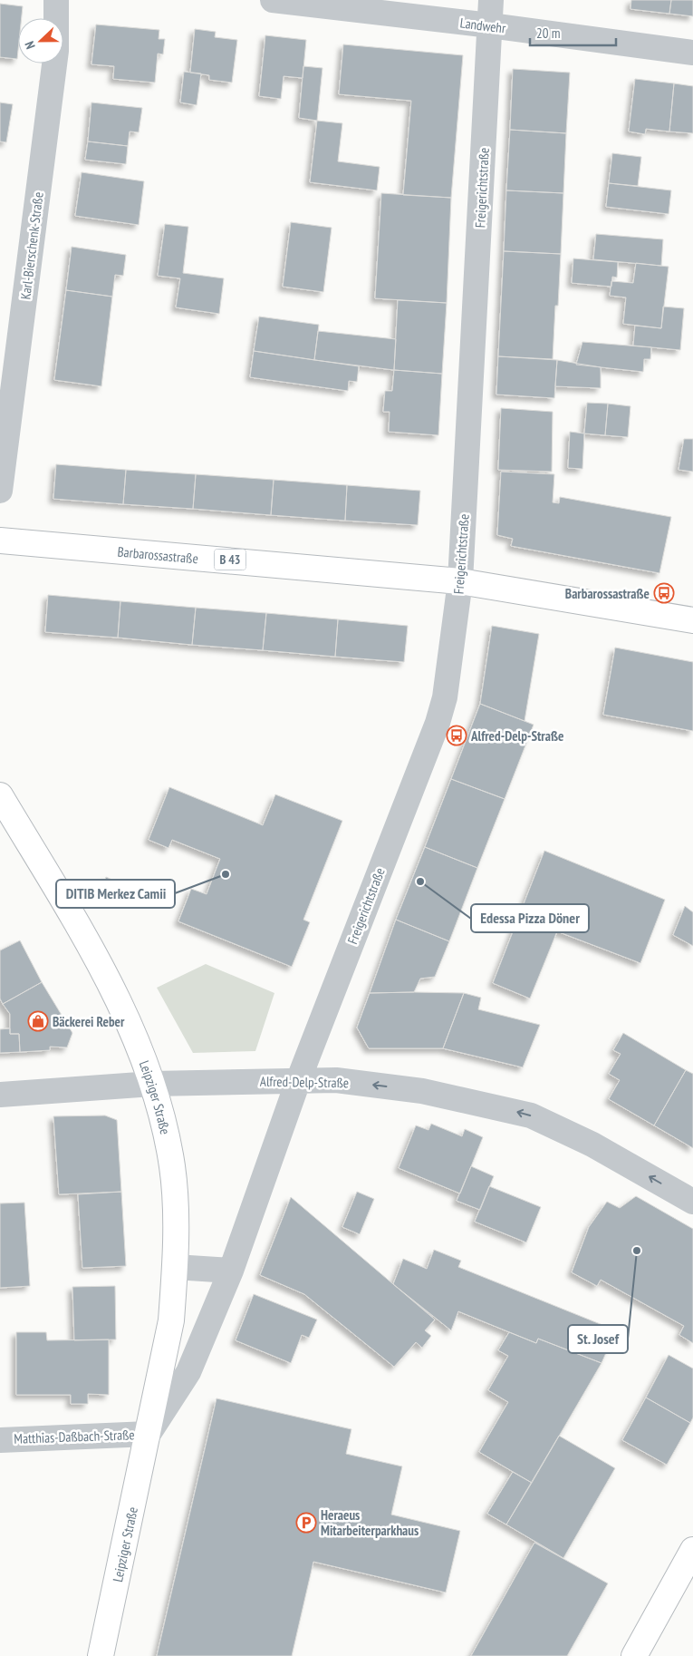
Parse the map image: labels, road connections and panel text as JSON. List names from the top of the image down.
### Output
{
  "streets": {
    "main road": ["Barbarossastraße", "B 43", "Leipziger Straße"],
    "street": [
      "Landwehr",
      "Freigerichtstraße",
      "Karl-Bierschenk-Straße",
      "Alfred-Delp-Straße",
      "Matthias-Daßbach-Straße"
    ]
  },
  "crossings": [
    ["Landwehr", "Freigerichtstraße"],
    ["Freigerichtstraße", "Barbarossastraße"],
    ["Freigerichtstraße", "Alfred-Delp-Straße"],
    ["Freigerichtstraße", "Leipziger Straße"],
    ["Alfred-Delp-Straße", "Leipziger Straße"],
    ["Leipziger Straße", "Matthias-Daßbach-Straße"]
  ],
  "one_way": ["Alfred-Delp-Straße"],
  "places": {
    "bus stop": ["Barbarossastraße", "Alfred-Delp-Straße"],
    "other": ["DITIB Merkez Camii", "Edessa Pizza Döner", "St. Josef"],
    "shop": ["Bäckerei Reber"],
    "parking": ["Heraeus Mitarbeiterparkhaus"]
  },
  "scale_bar": "20 m",
  "north": "left"
}
